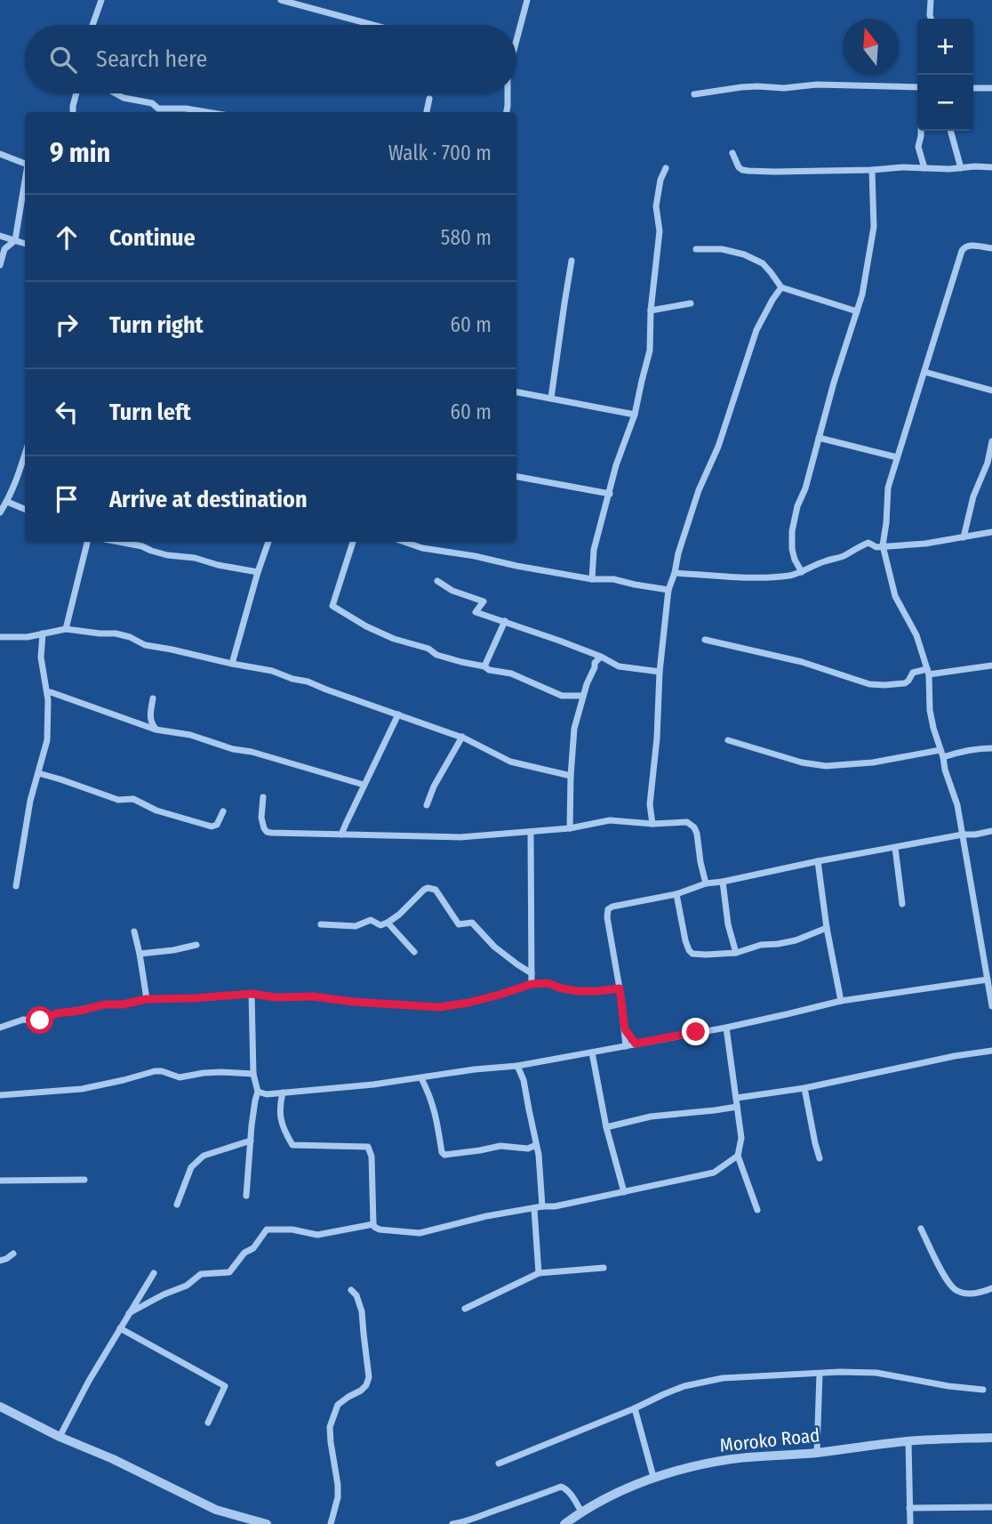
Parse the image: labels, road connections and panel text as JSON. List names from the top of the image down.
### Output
{
  "streets": {
    "street": ["Moroko Road"]
  },
  "north": "top",
  "page": {
    "map_buttons": ["+", "−"],
    "search": "Search here",
    "heading": ["9 min", "Walk · 700 m"],
    "list": [
      ["Continue", "580 m"],
      ["Turn right", "60 m"],
      ["Turn left", "60 m"],
      "Arrive at destination"
    ]
  }
}
